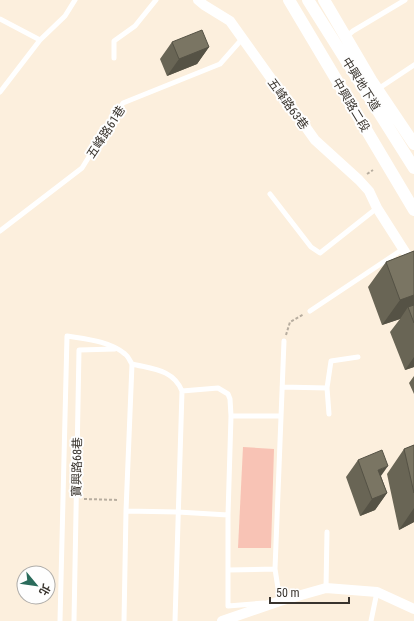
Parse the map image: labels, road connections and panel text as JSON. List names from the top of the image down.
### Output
{
  "streets": {
    "street": ["中興地下道", "五峰路63巷", "中興路二段"],
    "lane": ["五峰路61巷", "寶興路68巷"]
  },
  "crossings": [
    ["五峰路63巷", "五峰路61巷"]
  ],
  "scale_bar": "50 m",
  "north": "bottom right"
}
